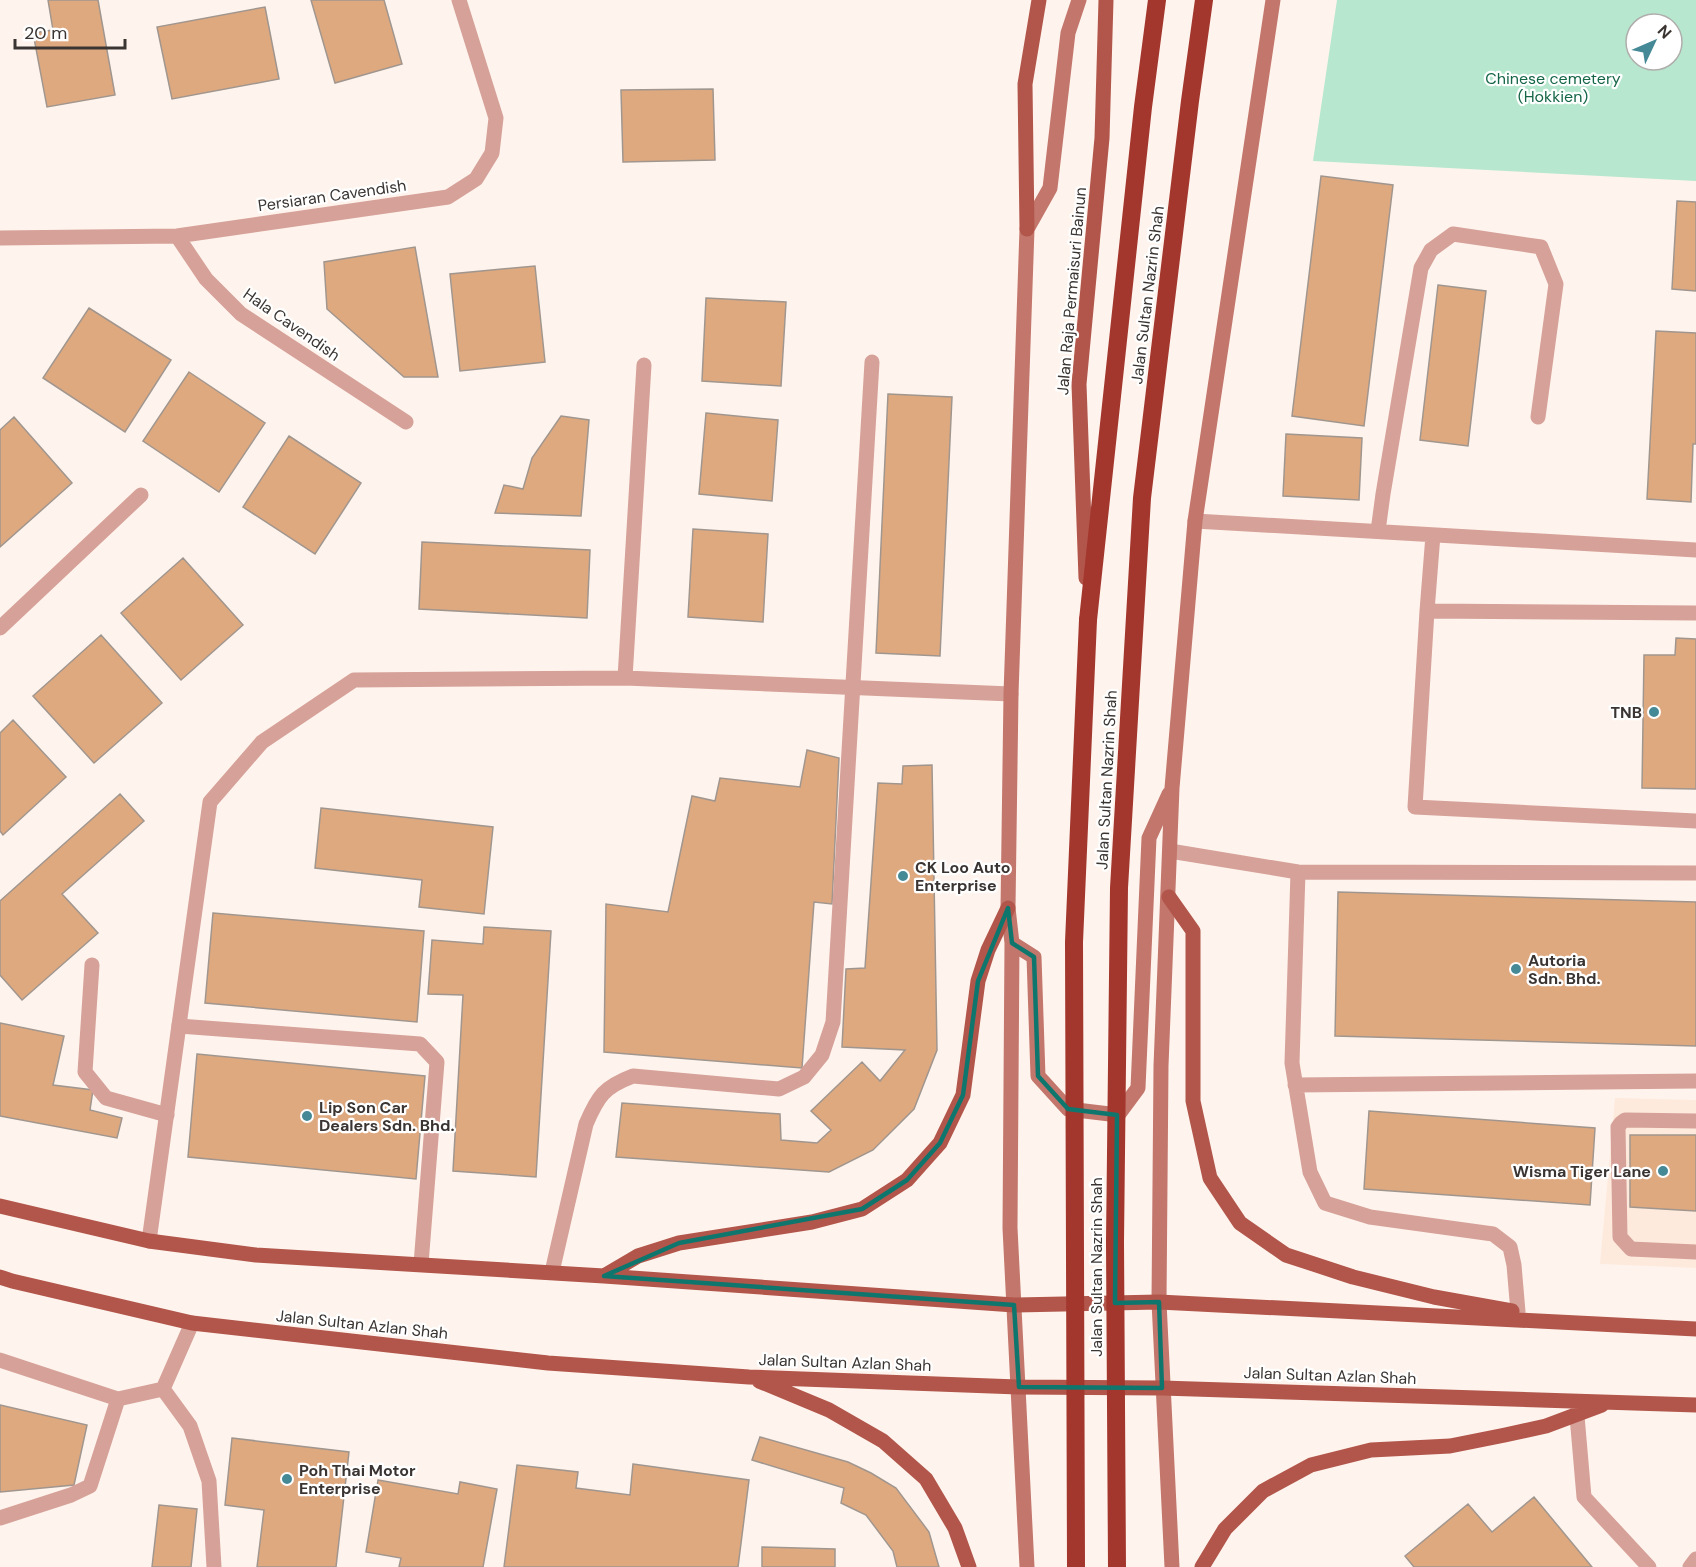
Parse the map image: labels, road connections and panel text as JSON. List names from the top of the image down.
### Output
{
  "streets": {
    "highway": ["Jalan Sultan Nazrin Shah"],
    "main road": ["Jalan Raja Permaisuri Bainun", "Jalan Sultan Azlan Shah"],
    "street": ["Persiaran Cavendish", "Hala Cavendish"]
  },
  "crossings": [
    ["Persiaran Cavendish", "Hala Cavendish"],
    ["Jalan Raja Permaisuri Bainun", "Jalan Sultan Nazrin Shah"]
  ],
  "parks": ["Chinese cemetery (Hokkien)"],
  "places": [
    "TNB",
    "CK Loo Auto Enterprise",
    "Autoria Sdn. Bhd.",
    "Lip Son Car Dealers Sdn. Bhd.",
    "Wisma Tiger Lane",
    "Poh Thai Motor Enterprise"
  ],
  "scale_bar": "20 m",
  "north": "top right"
}
